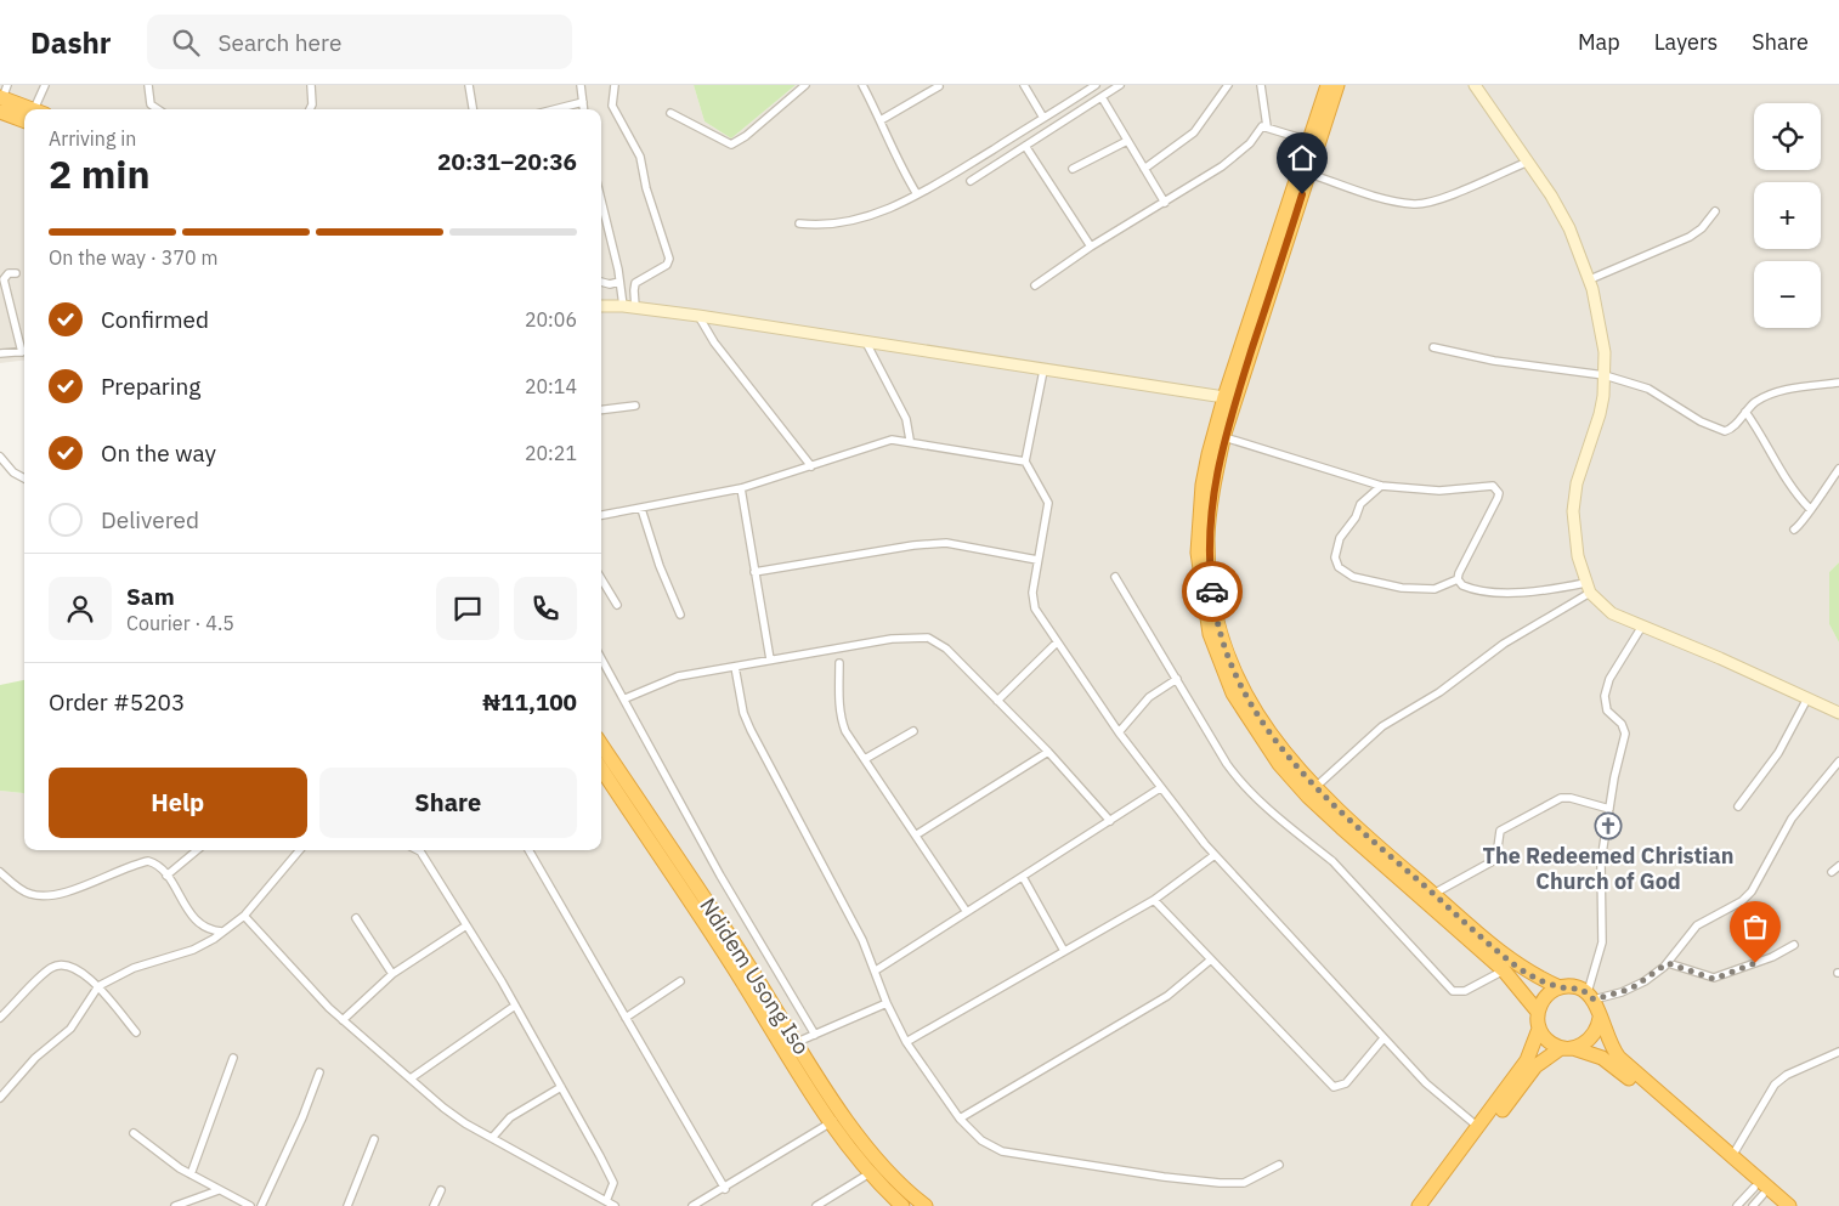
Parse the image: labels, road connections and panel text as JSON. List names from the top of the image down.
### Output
{
  "streets": {
    "highway": ["Ndidem Usong Iso"]
  },
  "places": {
    "church": ["The Redeemed Christian Church of God"]
  },
  "page": {
    "header": "Dashr",
    "search": "Search here",
    "nav": ["Map", "Layers", "Share"],
    "map_buttons": ["+", "−"],
    "heading": ["2 min", "Arriving in", "20:31–20:36"],
    "panel": [
      "Sam",
      "Courier · 4.5",
      "Order #5203",
      "₦11,100"
    ],
    "bar": "On the way · 370 m",
    "list": [
      ["Confirmed", "20:06"],
      ["Preparing", "20:14"],
      ["On the way", "20:21"],
      "Delivered"
    ],
    "buttons": ["Help", "Share"]
  }
}
